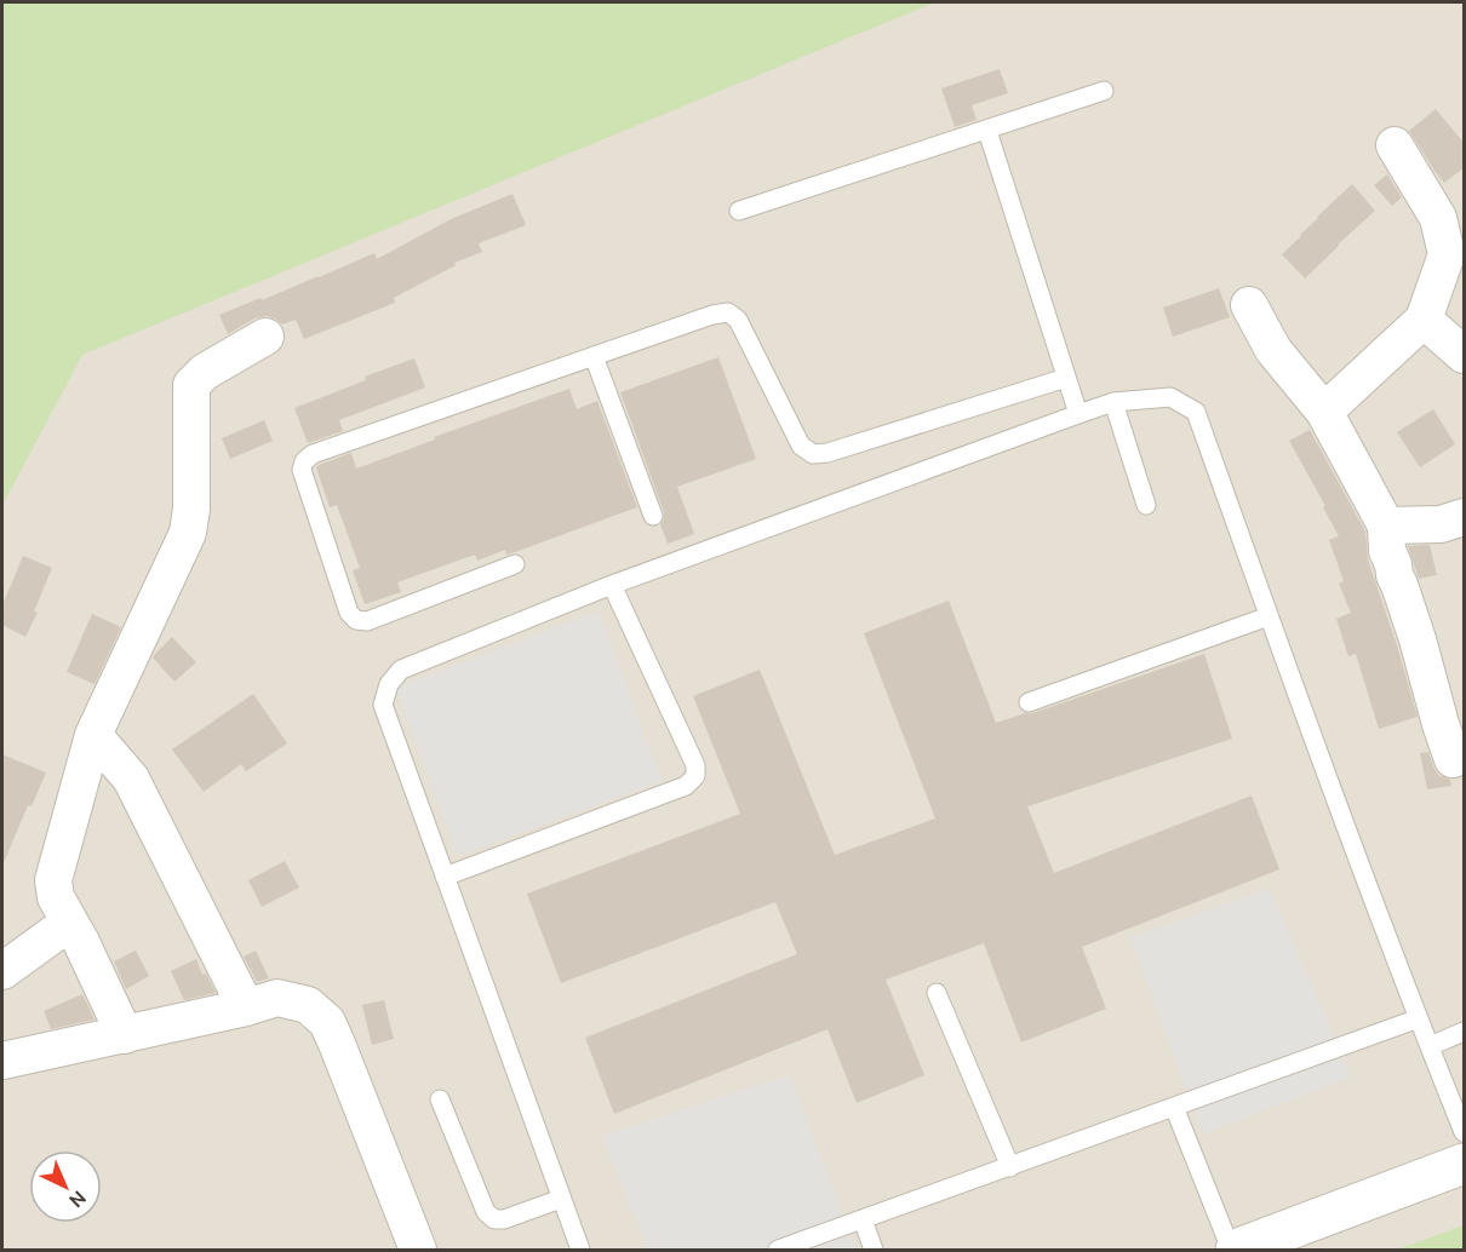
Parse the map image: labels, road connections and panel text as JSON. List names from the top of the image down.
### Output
{
  "north": "bottom right"
}
